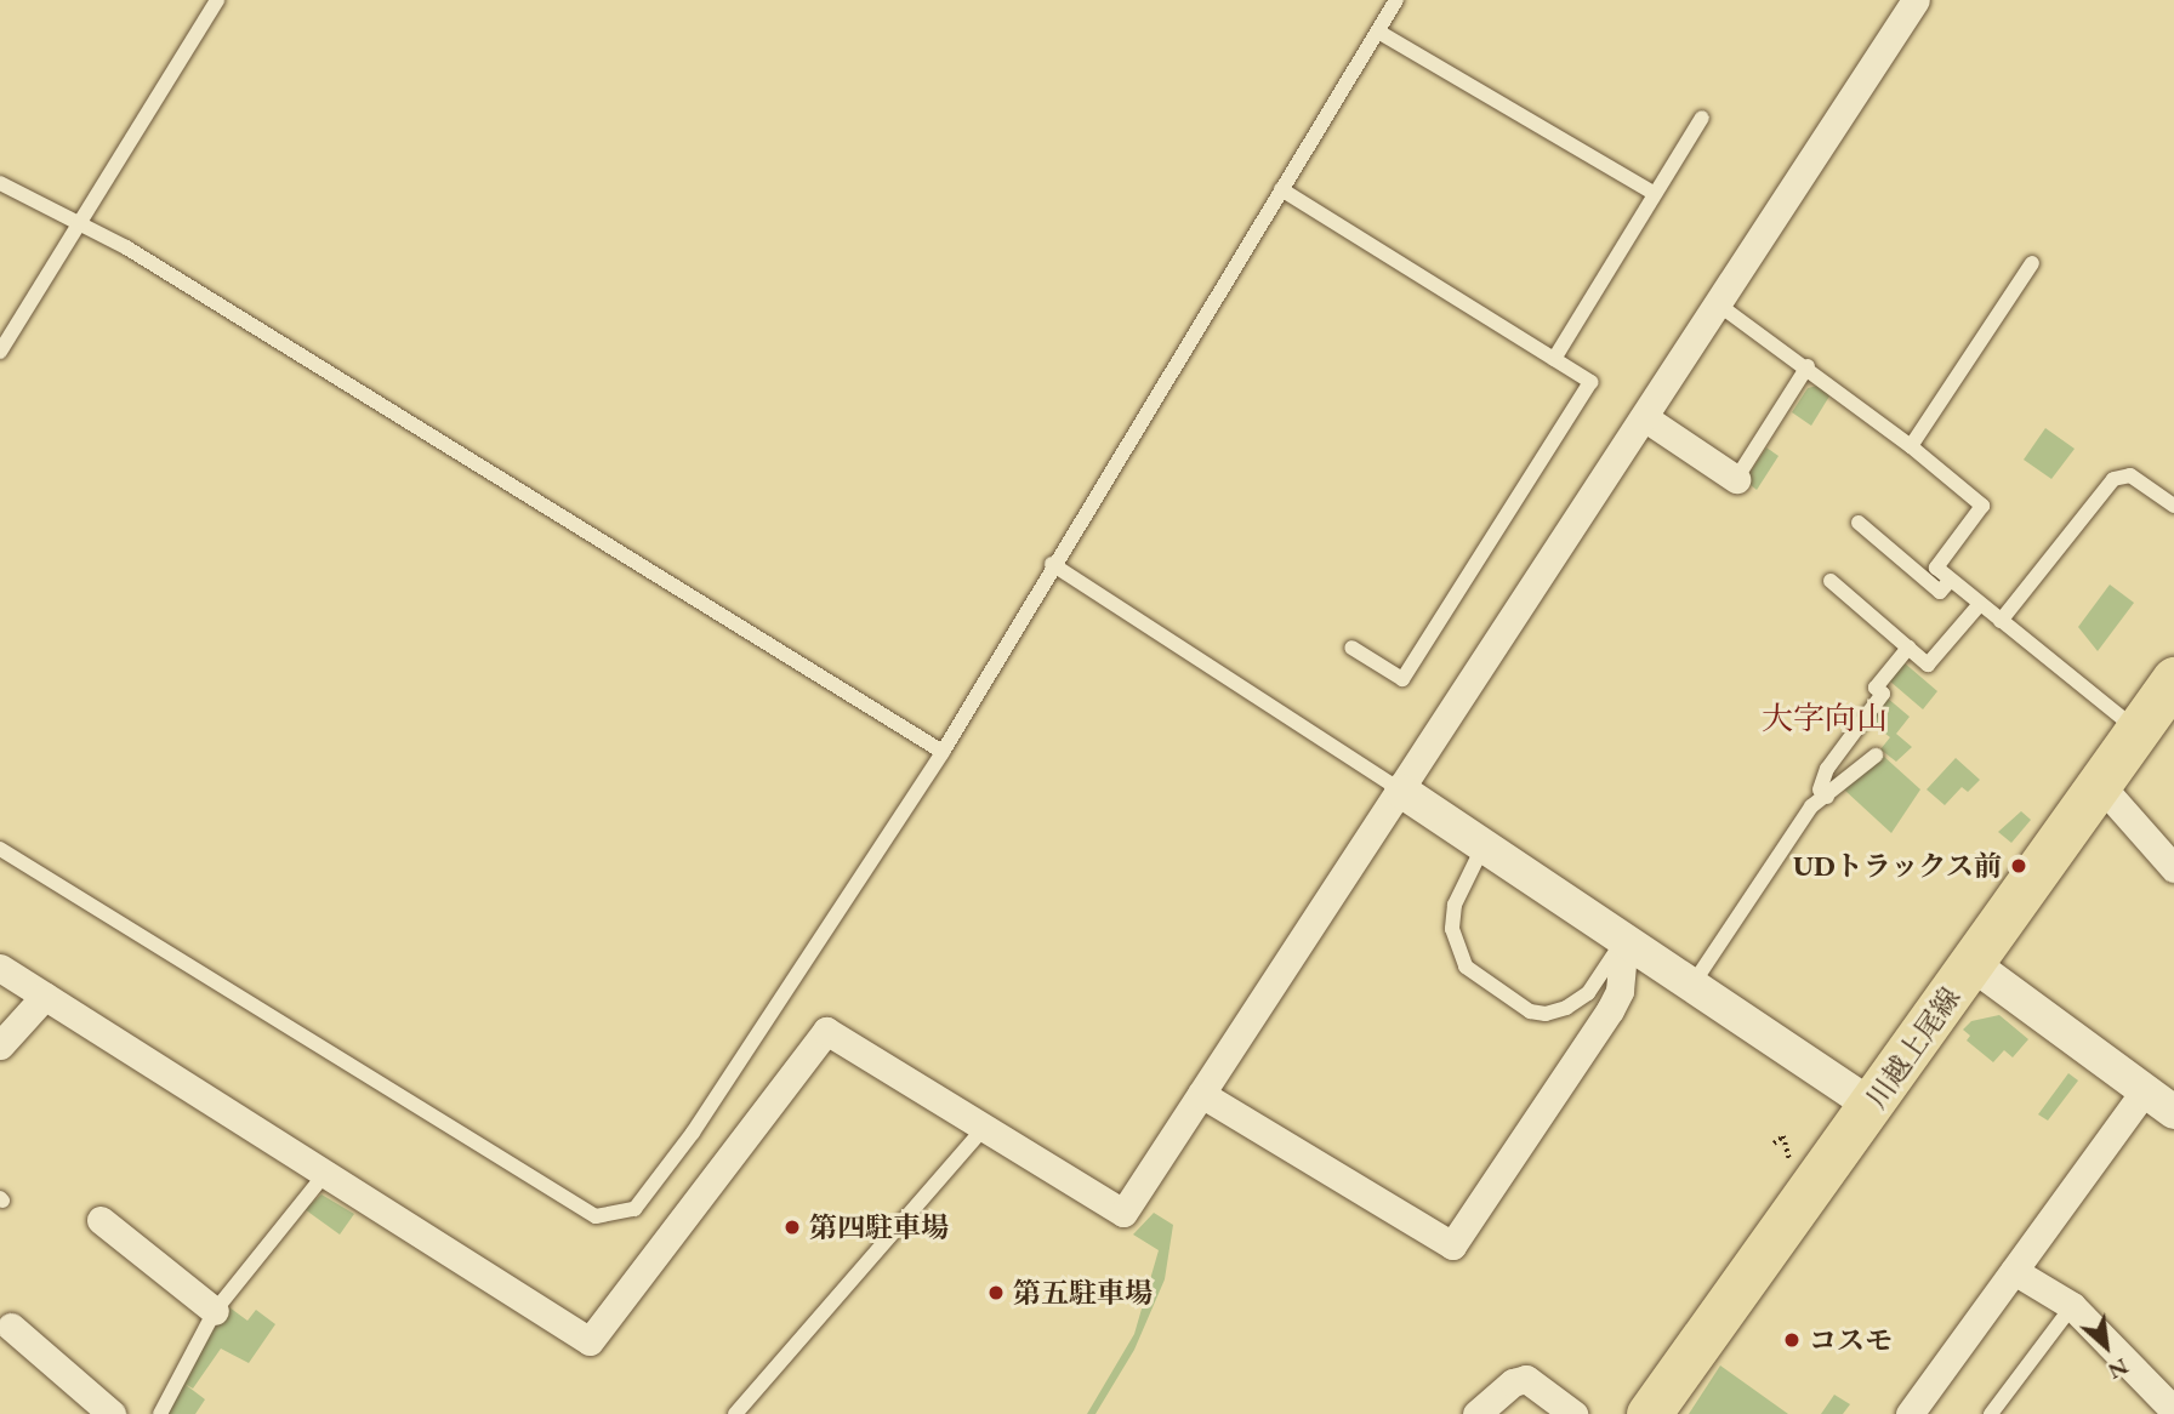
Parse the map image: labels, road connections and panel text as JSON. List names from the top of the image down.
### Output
{
  "streets": {
    "main road": ["川越上尾線"]
  },
  "districts": ["大字向山"],
  "places": [
    "UDトラックス前",
    "第四駐車場",
    "第五駐車場",
    "コスモ"
  ],
  "north": "bottom right"
}
